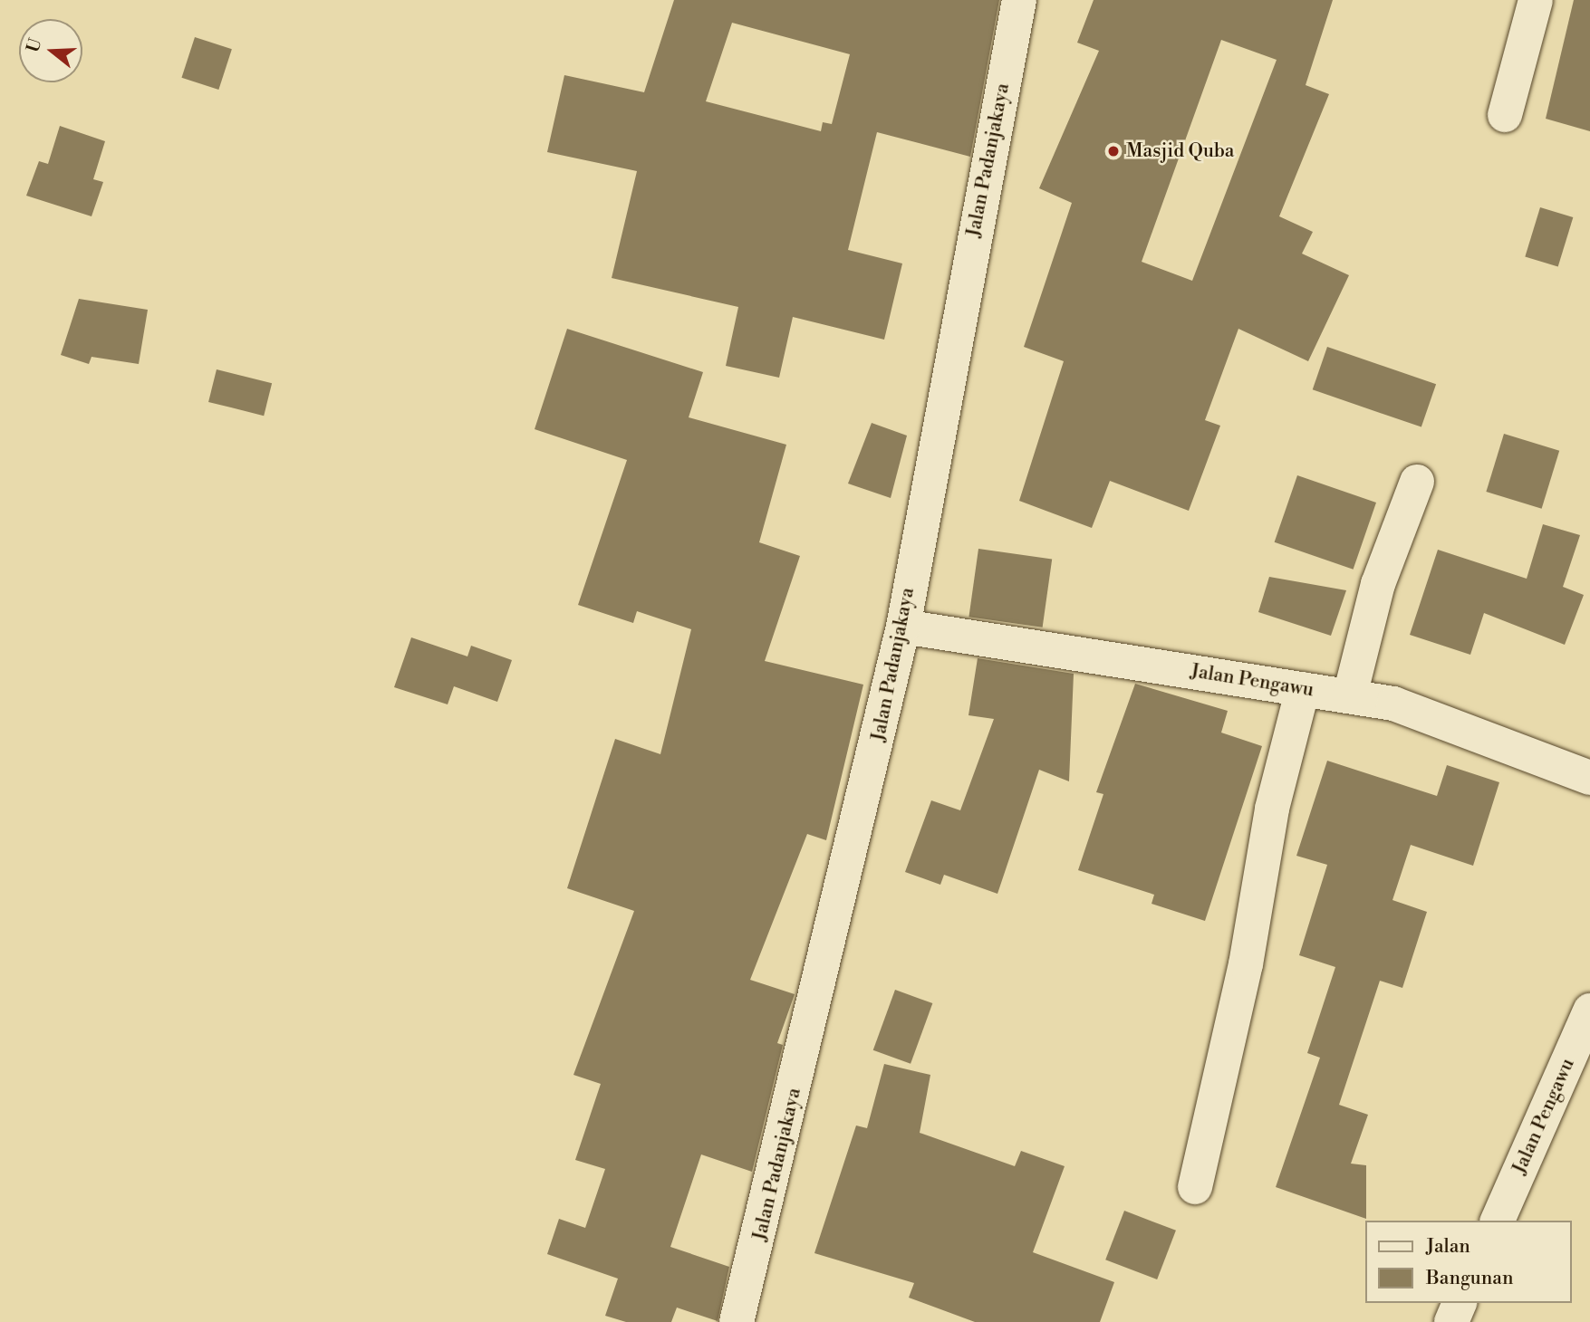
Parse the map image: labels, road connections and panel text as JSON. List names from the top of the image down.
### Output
{
  "streets": {
    "street": ["Jalan Padanjakaya", "Jalan Pengawu"]
  },
  "crossings": [
    ["Jalan Padanjakaya", "Jalan Pengawu"]
  ],
  "places": ["Masjid Quba"],
  "legend": ["Jalan", "Bangunan"],
  "north": "left"
}
